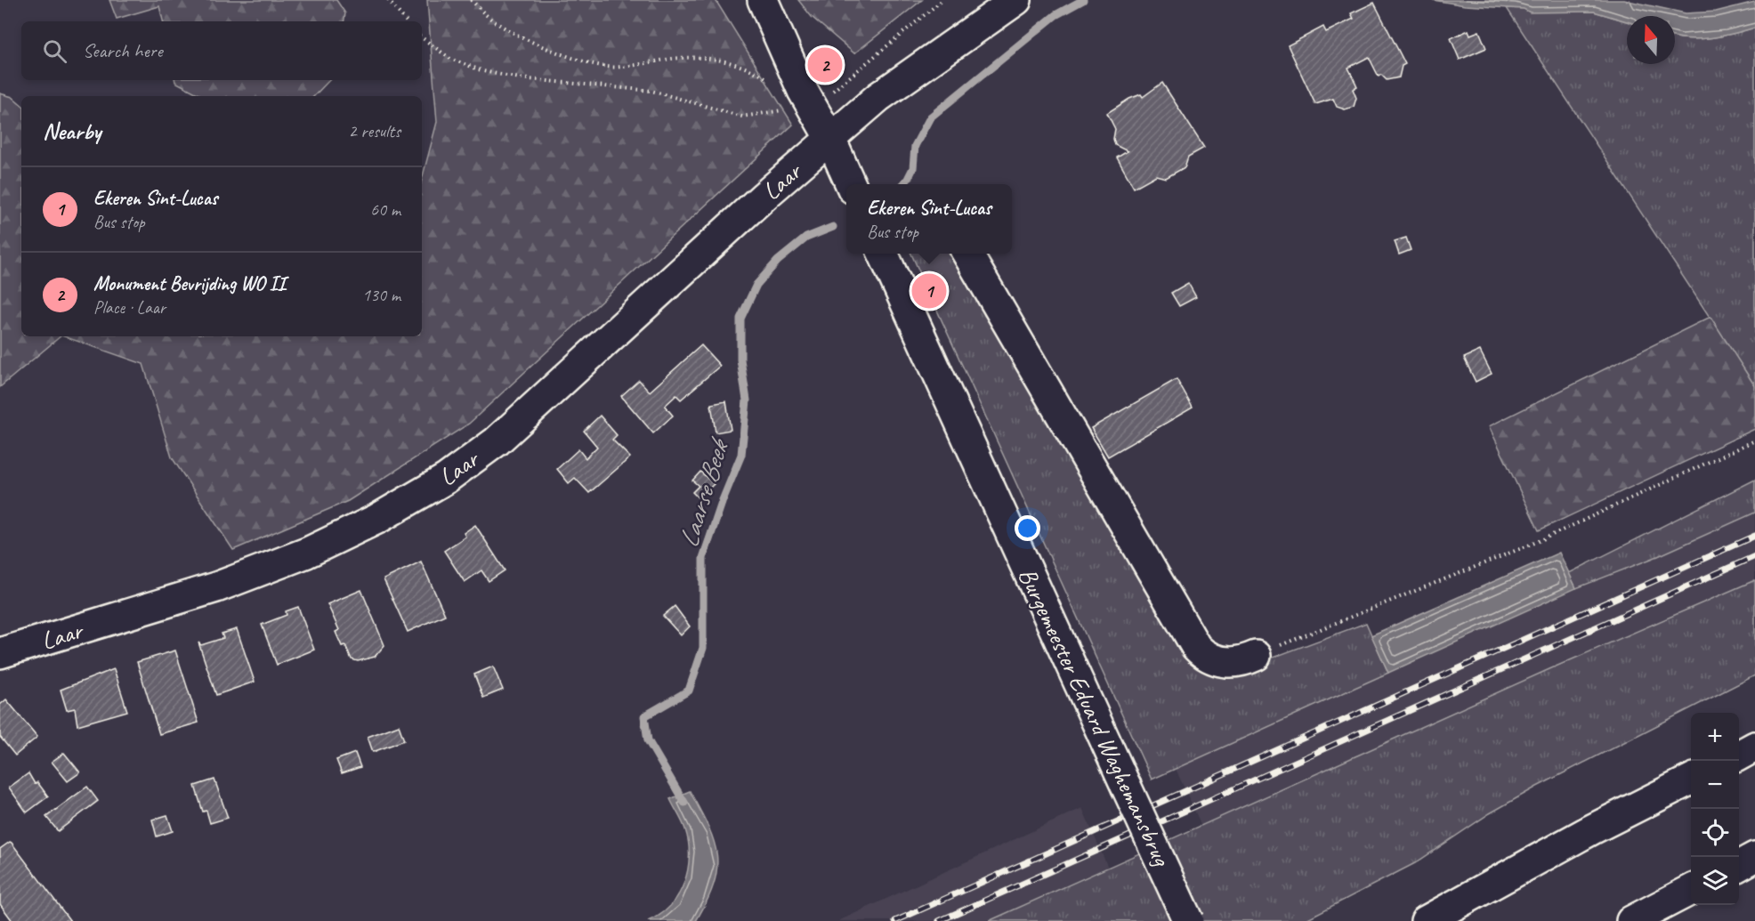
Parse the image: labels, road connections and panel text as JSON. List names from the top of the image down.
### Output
{
  "streets": {
    "main road": ["Laar", "Burgemeester Eduard Waghemansbrug"]
  },
  "water": ["Laarse Beek"],
  "north": "top",
  "page": {
    "search": "Search here",
    "pins": ["2", "1"],
    "heading": ["Nearby", "2 results"],
    "list": [
      {
        "mark": "1",
        "name": "Ekeren Sint-Lucas",
        "note": "Bus stop",
        "value": "60 m"
      },
      {
        "mark": "2",
        "name": "Monument Bevrijding WO II",
        "note": "Place · Laar",
        "value": "130 m"
      }
    ],
    "popup": ["Ekeren Sint-Lucas", "Bus stop"],
    "map_buttons": ["+", "−"]
  }
}
